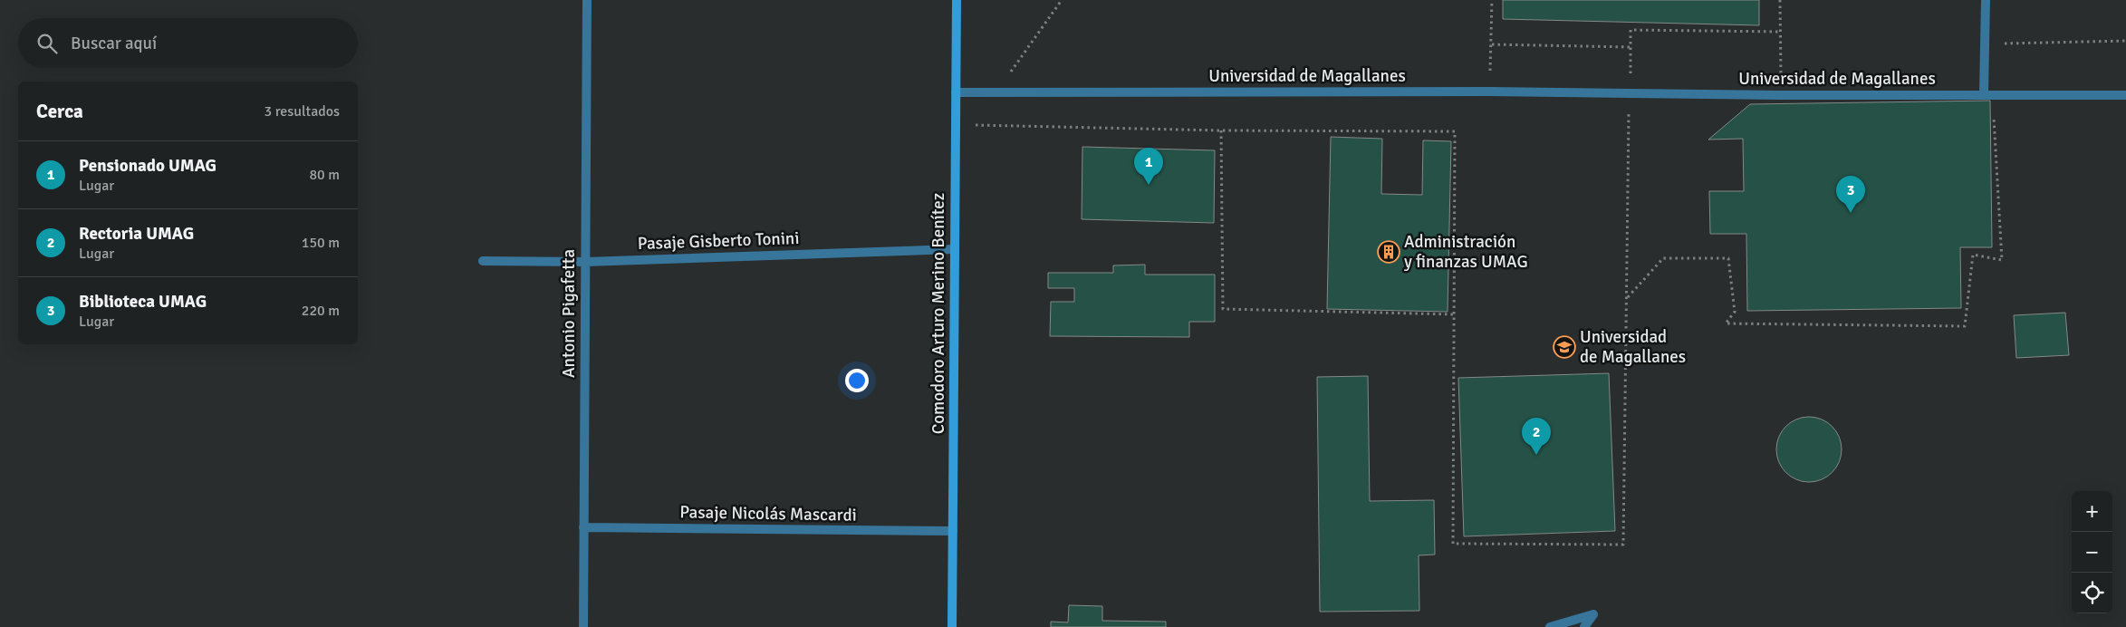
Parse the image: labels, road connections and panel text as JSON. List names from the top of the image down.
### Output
{
  "streets": {
    "main road": ["Comodoro Arturo Merino Benítez"],
    "street": [
      "Universidad de Magallanes",
      "Pasaje Gisberto Tonini",
      "Antonio Pigafetta",
      "Pasaje Nicolás Mascardi"
    ]
  },
  "crossings": [
    ["Universidad de Magallanes", "Comodoro Arturo Merino Benítez"],
    ["Pasaje Gisberto Tonini", "Antonio Pigafetta"],
    ["Pasaje Gisberto Tonini", "Comodoro Arturo Merino Benítez"],
    ["Antonio Pigafetta", "Pasaje Nicolás Mascardi"],
    ["Comodoro Arturo Merino Benítez", "Pasaje Nicolás Mascardi"]
  ],
  "places": {
    "building": ["Administración y finanzas UMAG"],
    "school or university": ["Universidad de Magallanes"]
  },
  "page": {
    "search": "Buscar aquí",
    "heading": ["Cerca", "3 resultados"],
    "list": [
      {
        "mark": "1",
        "name": "Pensionado UMAG",
        "note": "Lugar",
        "value": "80 m"
      },
      {
        "mark": "2",
        "name": "Rectoria UMAG",
        "note": "Lugar",
        "value": "150 m"
      },
      {
        "mark": "3",
        "name": "Biblioteca UMAG",
        "note": "Lugar",
        "value": "220 m"
      }
    ],
    "pins": ["1", "3", "2"],
    "map_buttons": ["+", "−"]
  }
}
